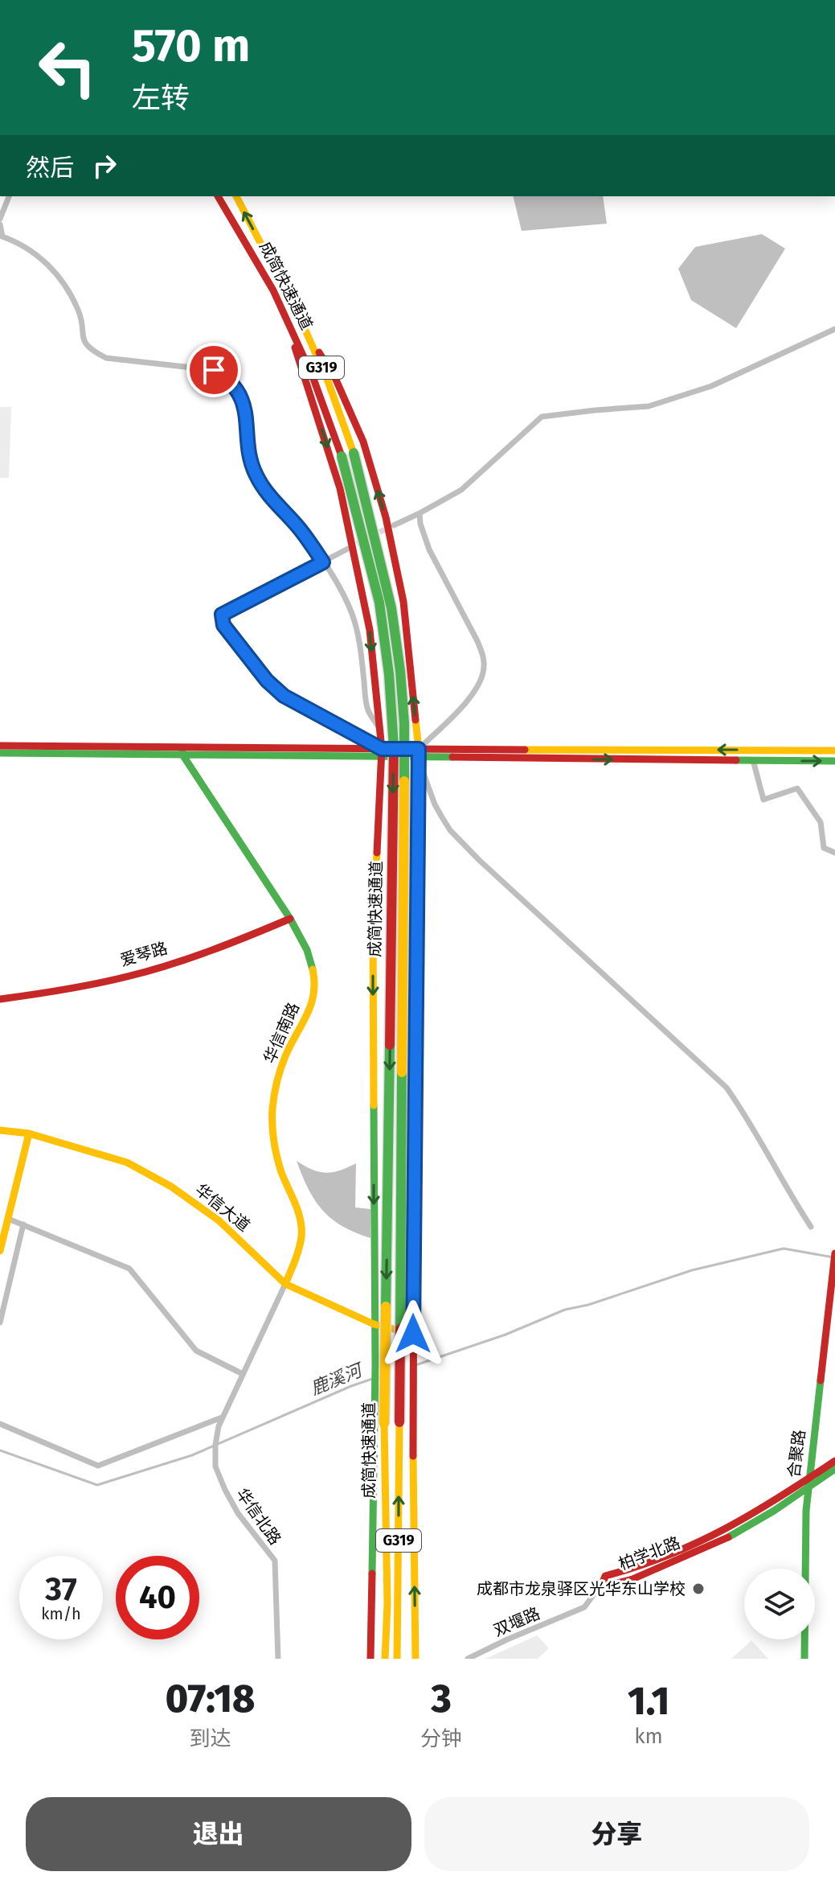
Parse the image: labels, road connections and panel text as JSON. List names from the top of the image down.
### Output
{
  "streets": {
    "main road": [
      "成简快速通道",
      "G319",
      "爱琴路",
      "华信南路",
      "华信大道",
      "合聚路",
      "柏学北路"
    ],
    "street": ["华信北路", "双堰路"]
  },
  "crossings": [
    ["爱琴路", "华信南路"],
    ["华信南路", "华信大道"],
    ["合聚路", "柏学北路"],
    ["柏学北路", "双堰路"]
  ],
  "water": ["鹿溪河"],
  "places": ["成都市龙泉驿区光华东山学校"],
  "page": {
    "turn": ["570 m", "左转"],
    "then": "然后",
    "speed": "37 km/h",
    "limit": "40",
    "eta": [
      "07:18",
      "到达",
      "3",
      "分钟",
      "1.1",
      "km"
    ],
    "buttons": ["退出", "分享"]
  }
}
